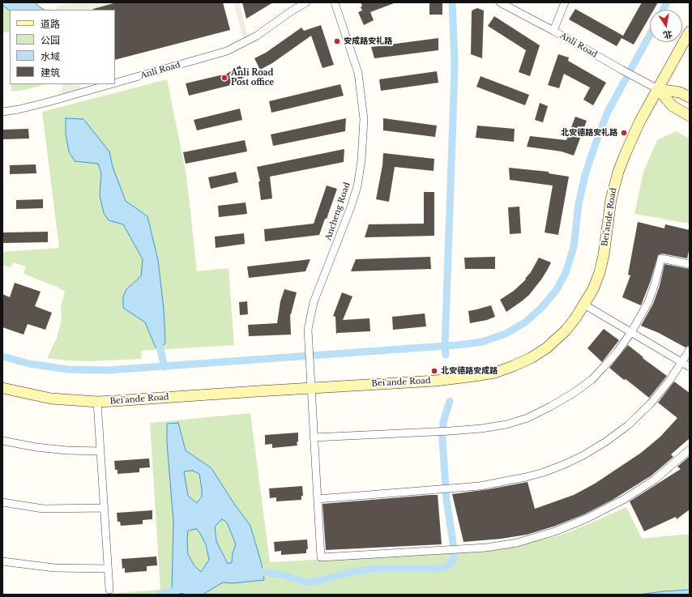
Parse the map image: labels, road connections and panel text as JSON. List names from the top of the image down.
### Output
{
  "streets": {
    "street": ["Anli Road", "Ancheng Road", "Bei'ande Road"]
  },
  "crossings": [
    ["Anli Road", "Bei'ande Road"],
    ["Ancheng Road", "Bei'ande Road"]
  ],
  "places": [
    "安成路安礼路",
    "Anli Road Post office",
    "北安德路安礼路",
    "北安德路安成路"
  ],
  "legend": [
    "道路",
    "公园",
    "水域",
    "建筑"
  ],
  "north": "bottom"
}
